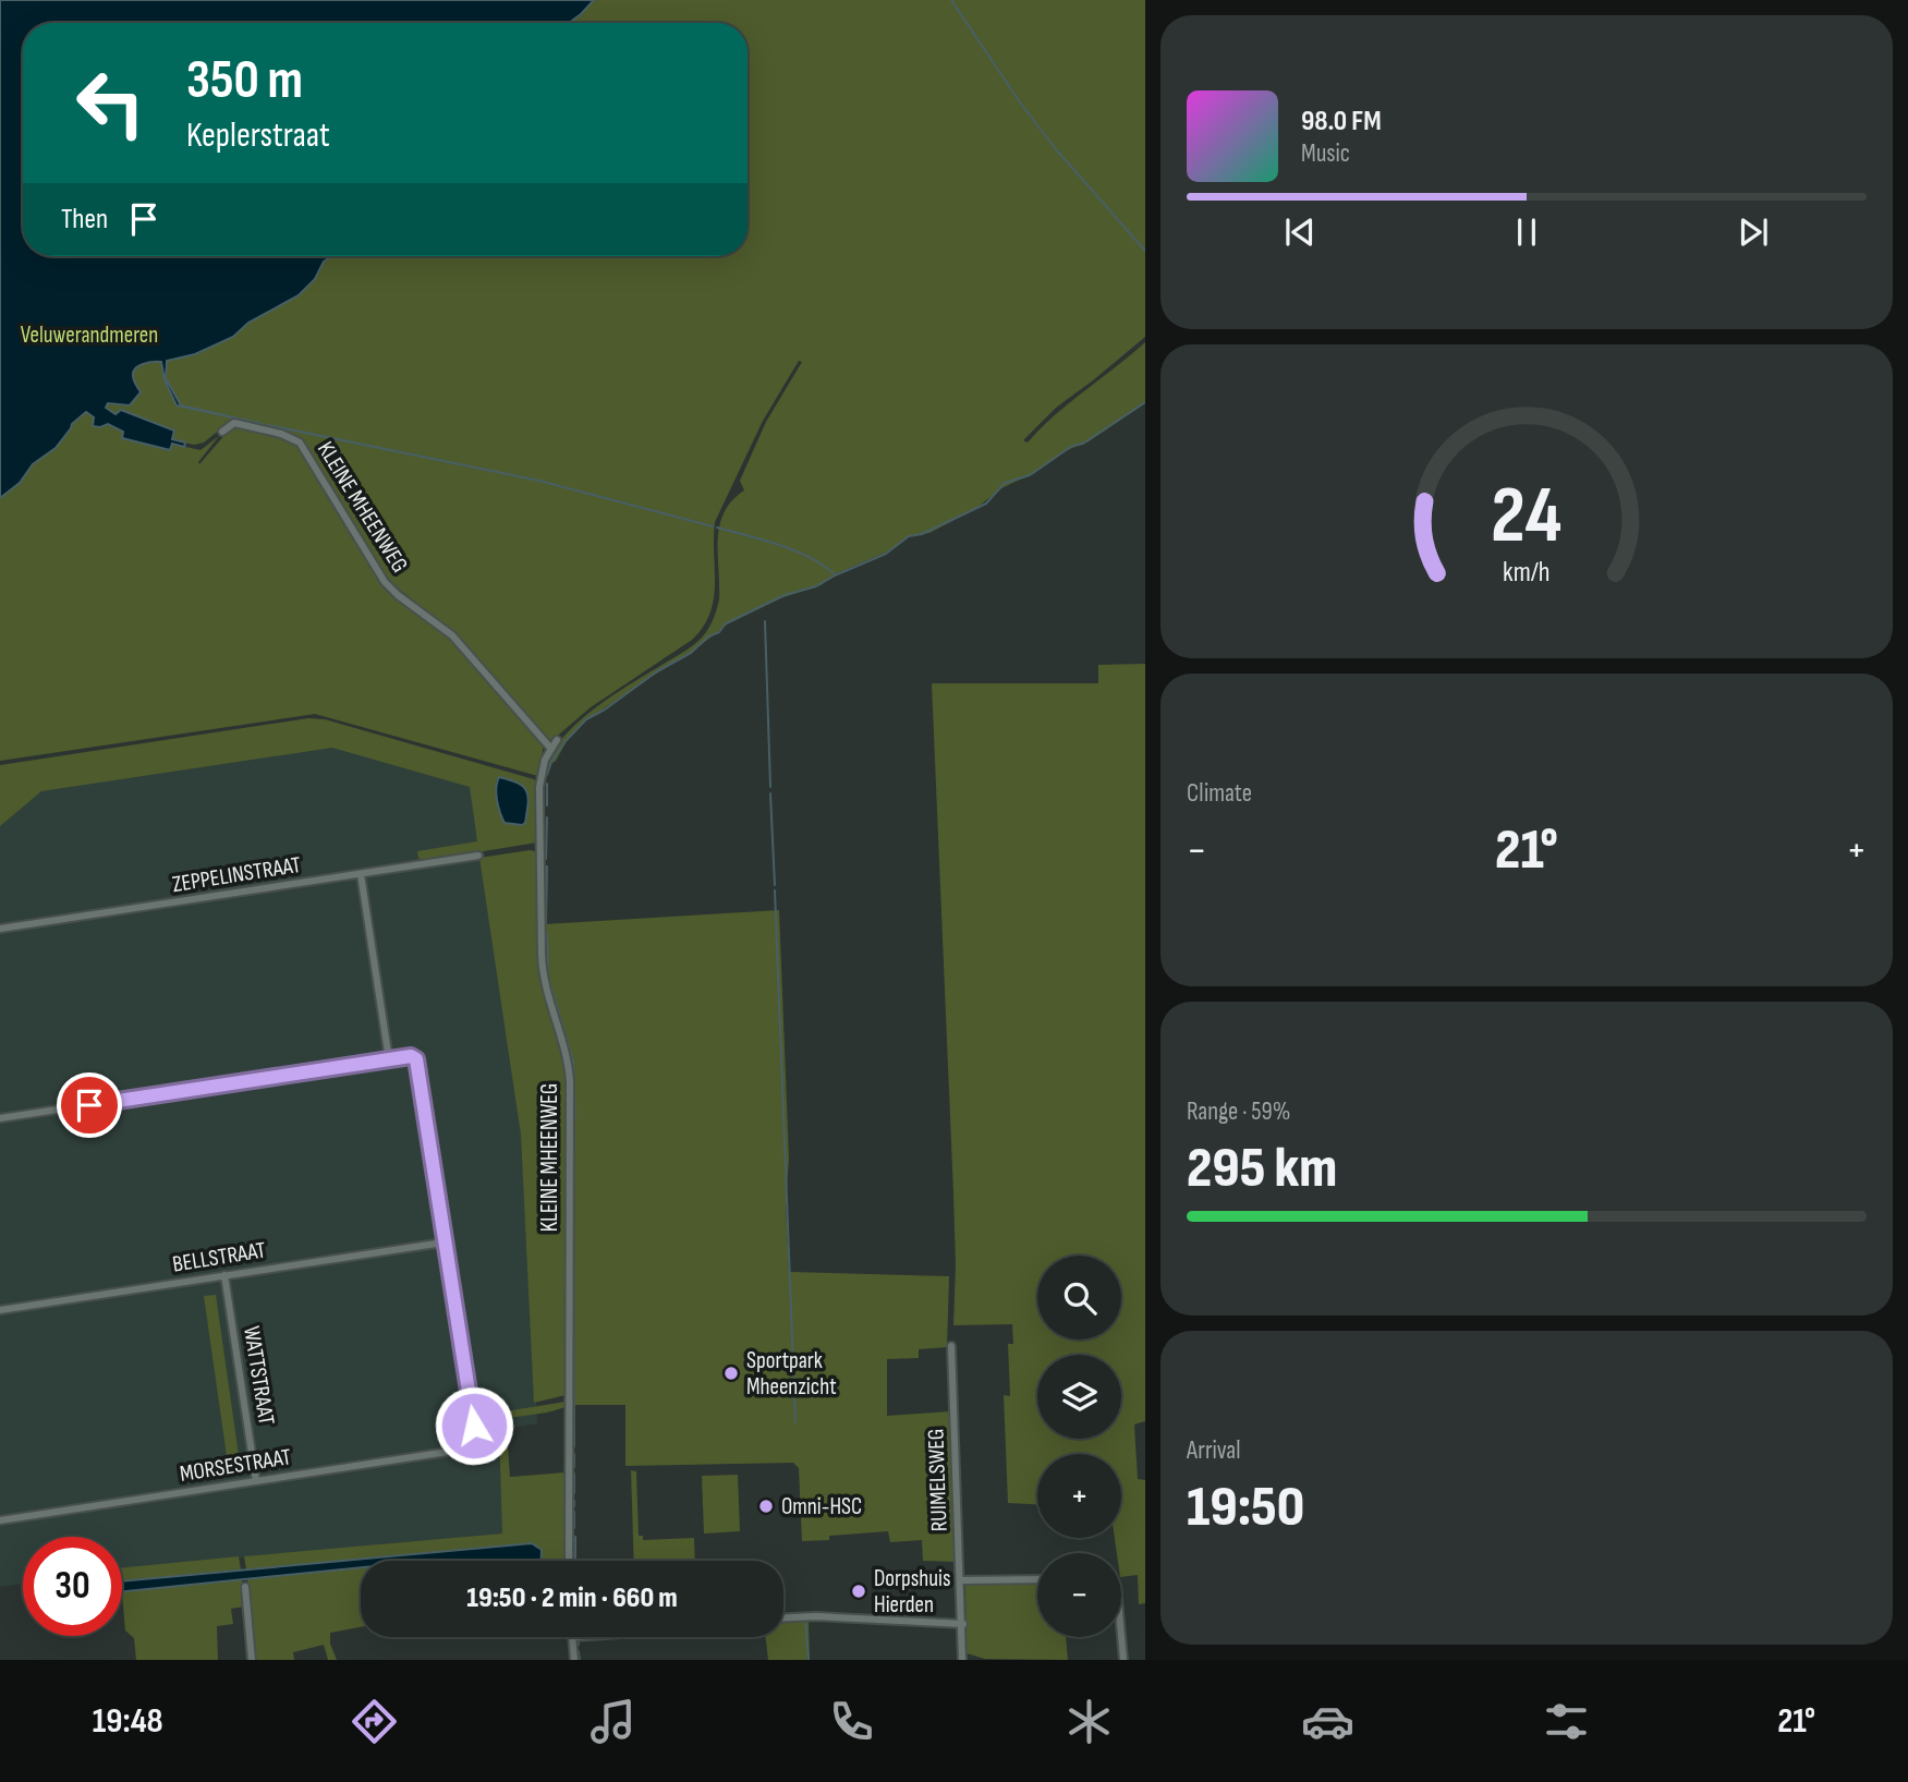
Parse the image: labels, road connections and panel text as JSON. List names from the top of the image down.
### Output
{
  "streets": {
    "street": [
      "KLEINE MHEENWEG",
      "ZEPPELINSTRAAT",
      "BELLSTRAAT",
      "WATTSTRAAT",
      "MORSESTRAAT",
      "RUIMELSWEG"
    ]
  },
  "crossings": [
    ["BELLSTRAAT", "WATTSTRAAT"],
    ["BELLSTRAAT", "MORSESTRAAT"],
    ["WATTSTRAAT", "MORSESTRAAT"]
  ],
  "parks": ["Veluwerandmeren"],
  "places": ["Sportpark Mheenzicht", "Omni-HSC", "Dorpshuis Hierden"],
  "page": {
    "turn": ["350 m", "Keplerstraat"],
    "song": ["98.0 FM", "Music"],
    "then": "Then",
    "tile": [
      "Climate",
      ["Range · 59%", "295 km"],
      ["Arrival", "19:50"]
    ],
    "heat": ["−", "21°", "+"],
    "map_buttons": ["+", "−"],
    "limit": "30",
    "trip": "19:50 · 2 min · 660 m",
    "tabs": ["19:48", "21°"],
    "gauge": ["24", "km/h"]
  }
}
